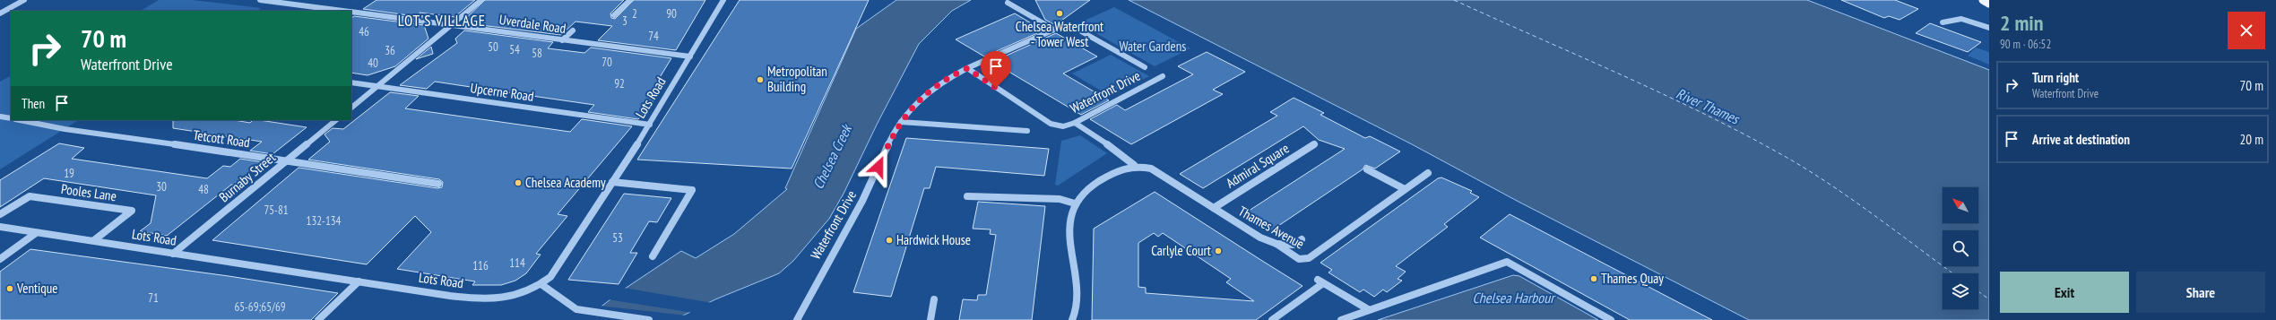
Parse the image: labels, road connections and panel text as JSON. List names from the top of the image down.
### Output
{
  "streets": {
    "street": [
      "Uverdale Road",
      "Upcerne Road",
      "Waterfront Drive",
      "Lots Road",
      "Tetcott Road",
      "Admiral Square",
      "Burnaby Street",
      "Pooles Lane",
      "Thames Avenue"
    ]
  },
  "crossings": [
    ["Uverdale Road", "Lots Road"],
    ["Upcerne Road", "Lots Road"],
    ["Lots Road", "Burnaby Street"],
    ["Lots Road", "Pooles Lane"],
    ["Tetcott Road", "Burnaby Street"],
    ["Admiral Square", "Thames Avenue"]
  ],
  "districts": ["LOT'S VILLAGE"],
  "water": ["River Thames", "Chelsea Creek", "Chelsea Harbour"],
  "parks": ["Water Gardens"],
  "places": [
    "Chelsea Waterfront - Tower West",
    "Metropolitan Building",
    "Chelsea Academy",
    "Hardwick House",
    "Carlyle Court",
    "Thames Quay",
    "Ventique"
  ],
  "house_numbers": [
    "2",
    "90",
    "3",
    "46",
    "74",
    "50",
    "54",
    "36",
    "58",
    "70",
    "40",
    "92",
    "19",
    "30",
    "48",
    "75-81",
    "132-134",
    "53",
    "114",
    "116",
    "71",
    "65-69;65/69"
  ],
  "north": "top left",
  "page": {
    "heading": ["2 min", "90 m · 06:52"],
    "turn": ["70 m", "Waterfront Drive"],
    "list": [
      {
        "name": "Turn right",
        "note": "Waterfront Drive",
        "value": "70 m"
      },
      {
        "name": "Arrive at destination",
        "value": "20 m"
      }
    ],
    "then": "Then",
    "buttons": ["Exit", "Share"]
  }
}
